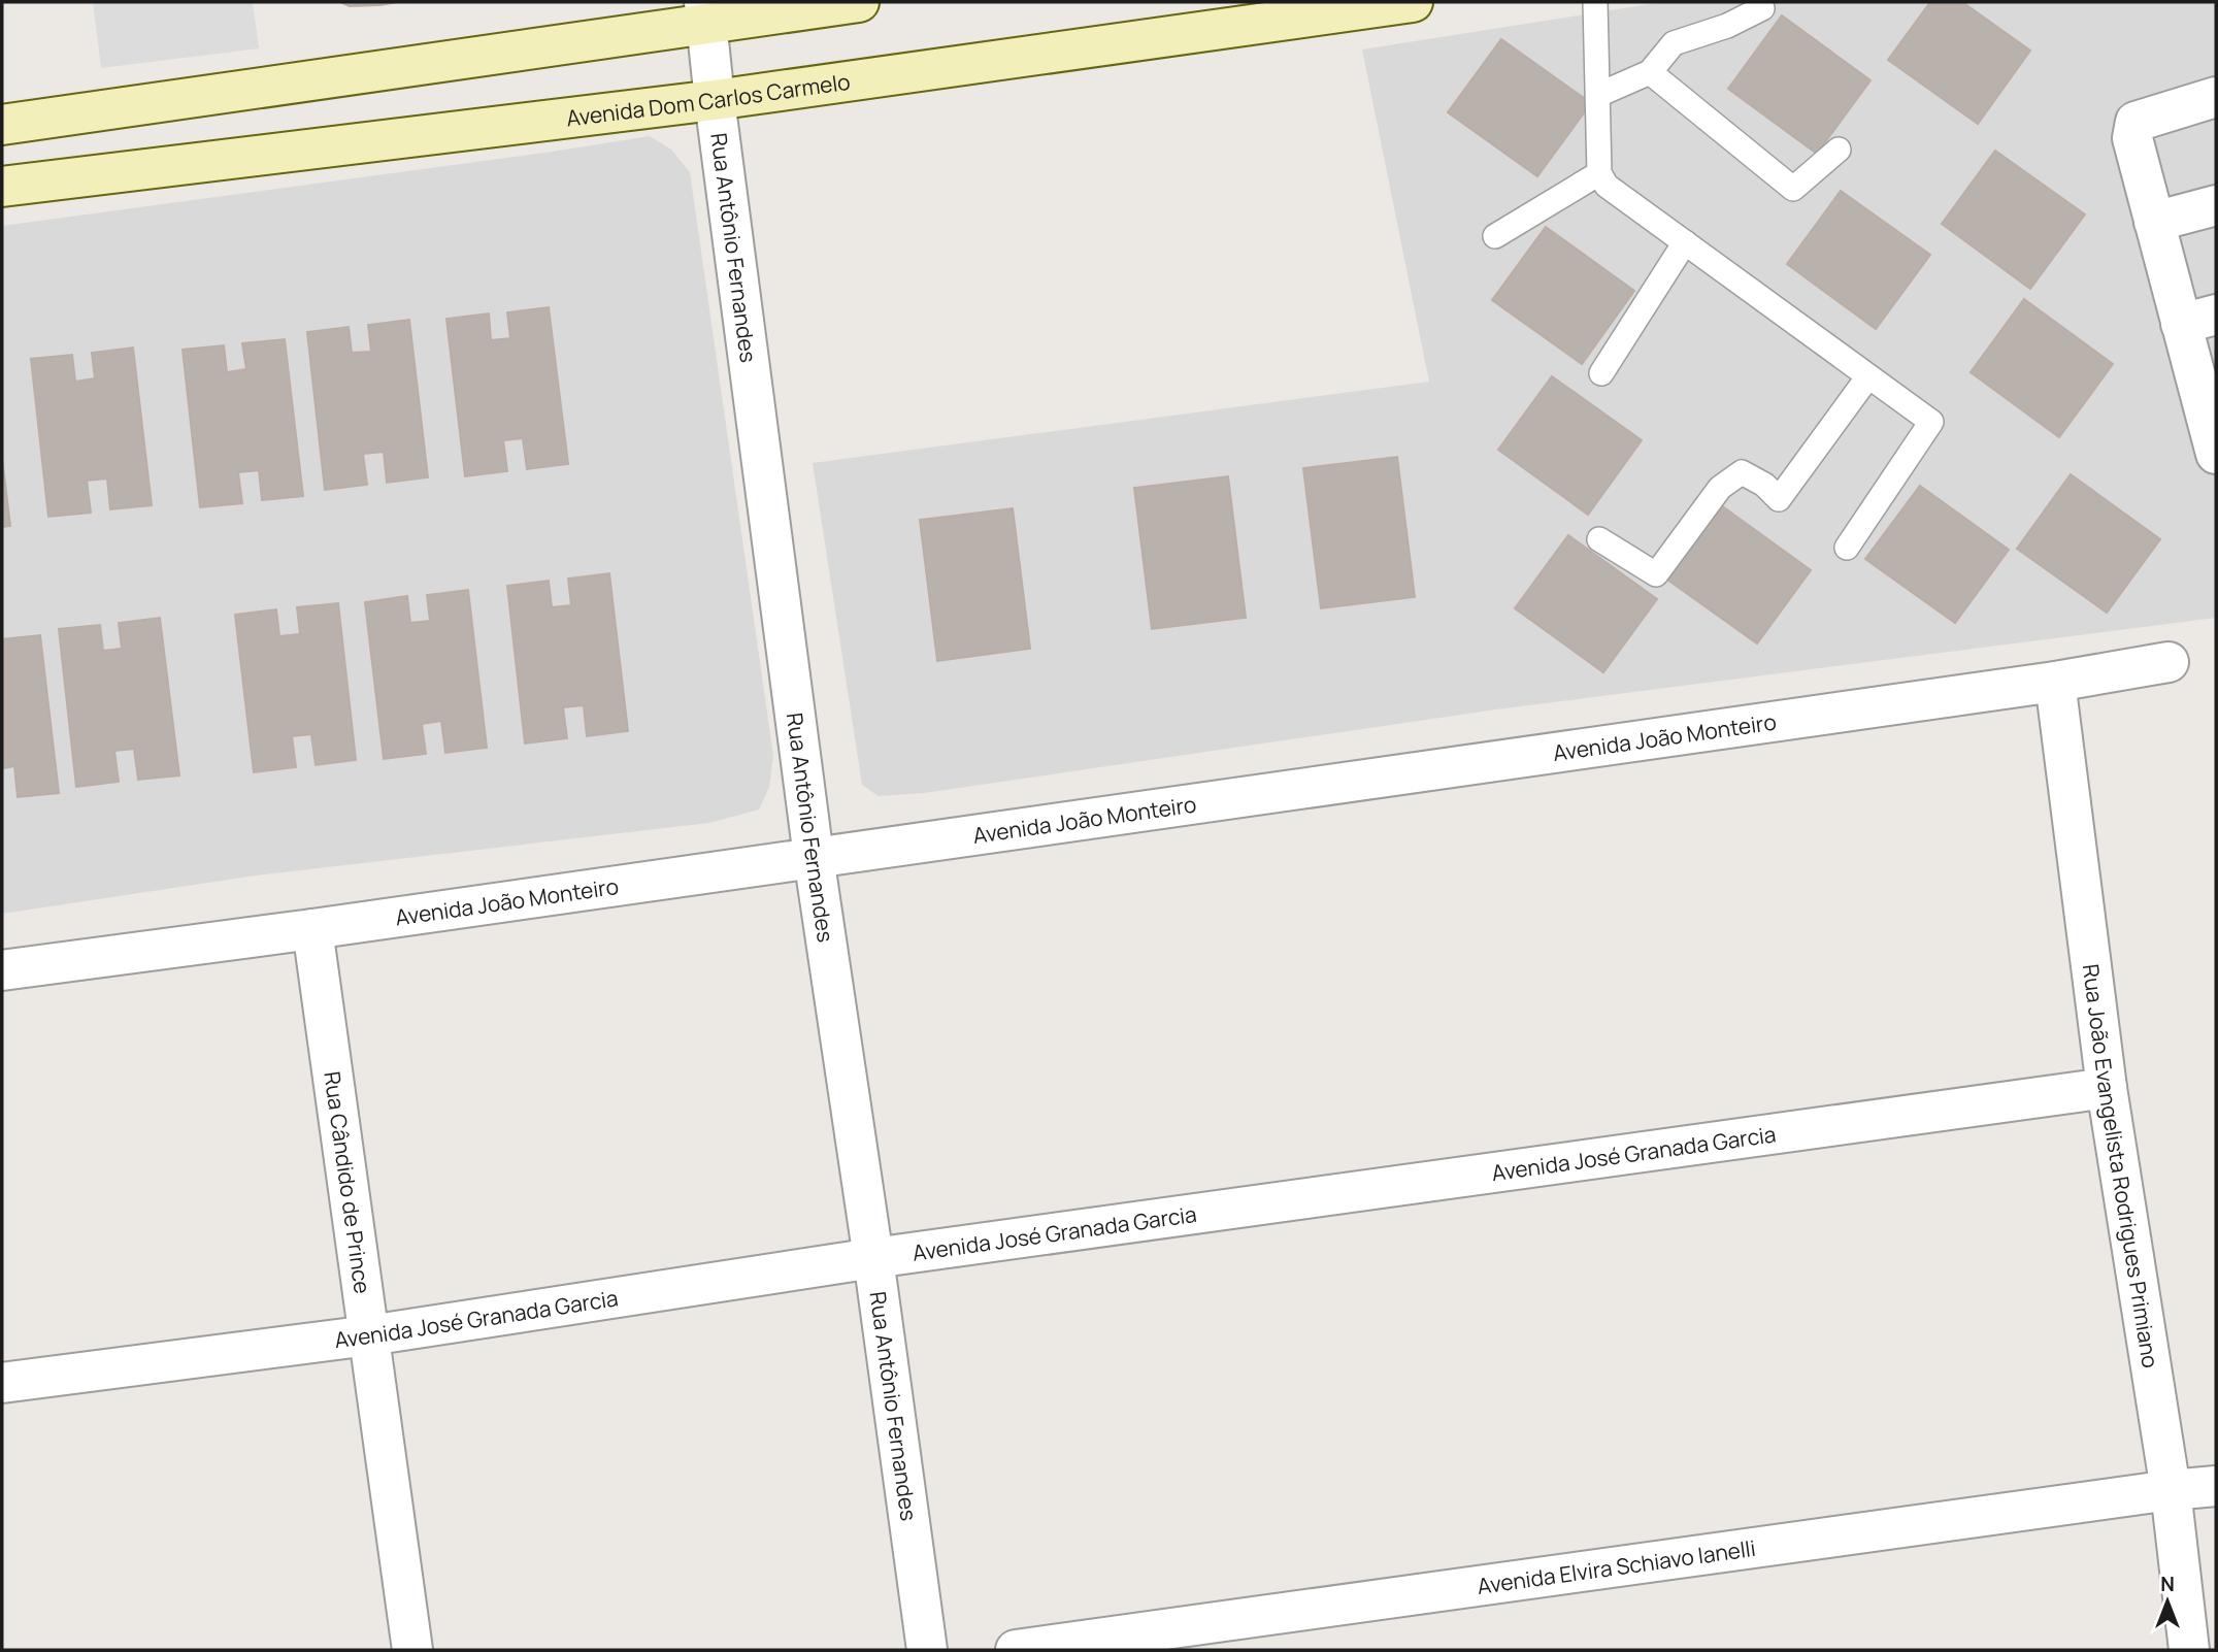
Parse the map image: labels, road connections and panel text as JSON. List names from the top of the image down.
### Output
{
  "streets": {
    "street": [
      "Avenida Dom Carlos Carmelo",
      "Rua Antônio Fernandes",
      "Avenida João Monteiro",
      "Avenida José Granada Garcia",
      "Rua João Evangelista Rodrigues Primiano",
      "Rua Cândido de Prince",
      "Avenida Elvira Schiavo Ianelli"
    ]
  },
  "crossings": [
    ["Avenida Dom Carlos Carmelo", "Rua Antônio Fernandes"],
    ["Rua Antônio Fernandes", "Avenida João Monteiro"],
    ["Rua Antônio Fernandes", "Avenida José Granada Garcia"],
    ["Avenida João Monteiro", "Rua João Evangelista Rodrigues Primiano"],
    ["Avenida João Monteiro", "Rua Cândido de Prince"],
    ["Avenida José Granada Garcia", "Rua João Evangelista Rodrigues Primiano"],
    ["Avenida José Granada Garcia", "Rua Cândido de Prince"],
    ["Rua João Evangelista Rodrigues Primiano", "Avenida Elvira Schiavo Ianelli"]
  ],
  "north": "top"
}
